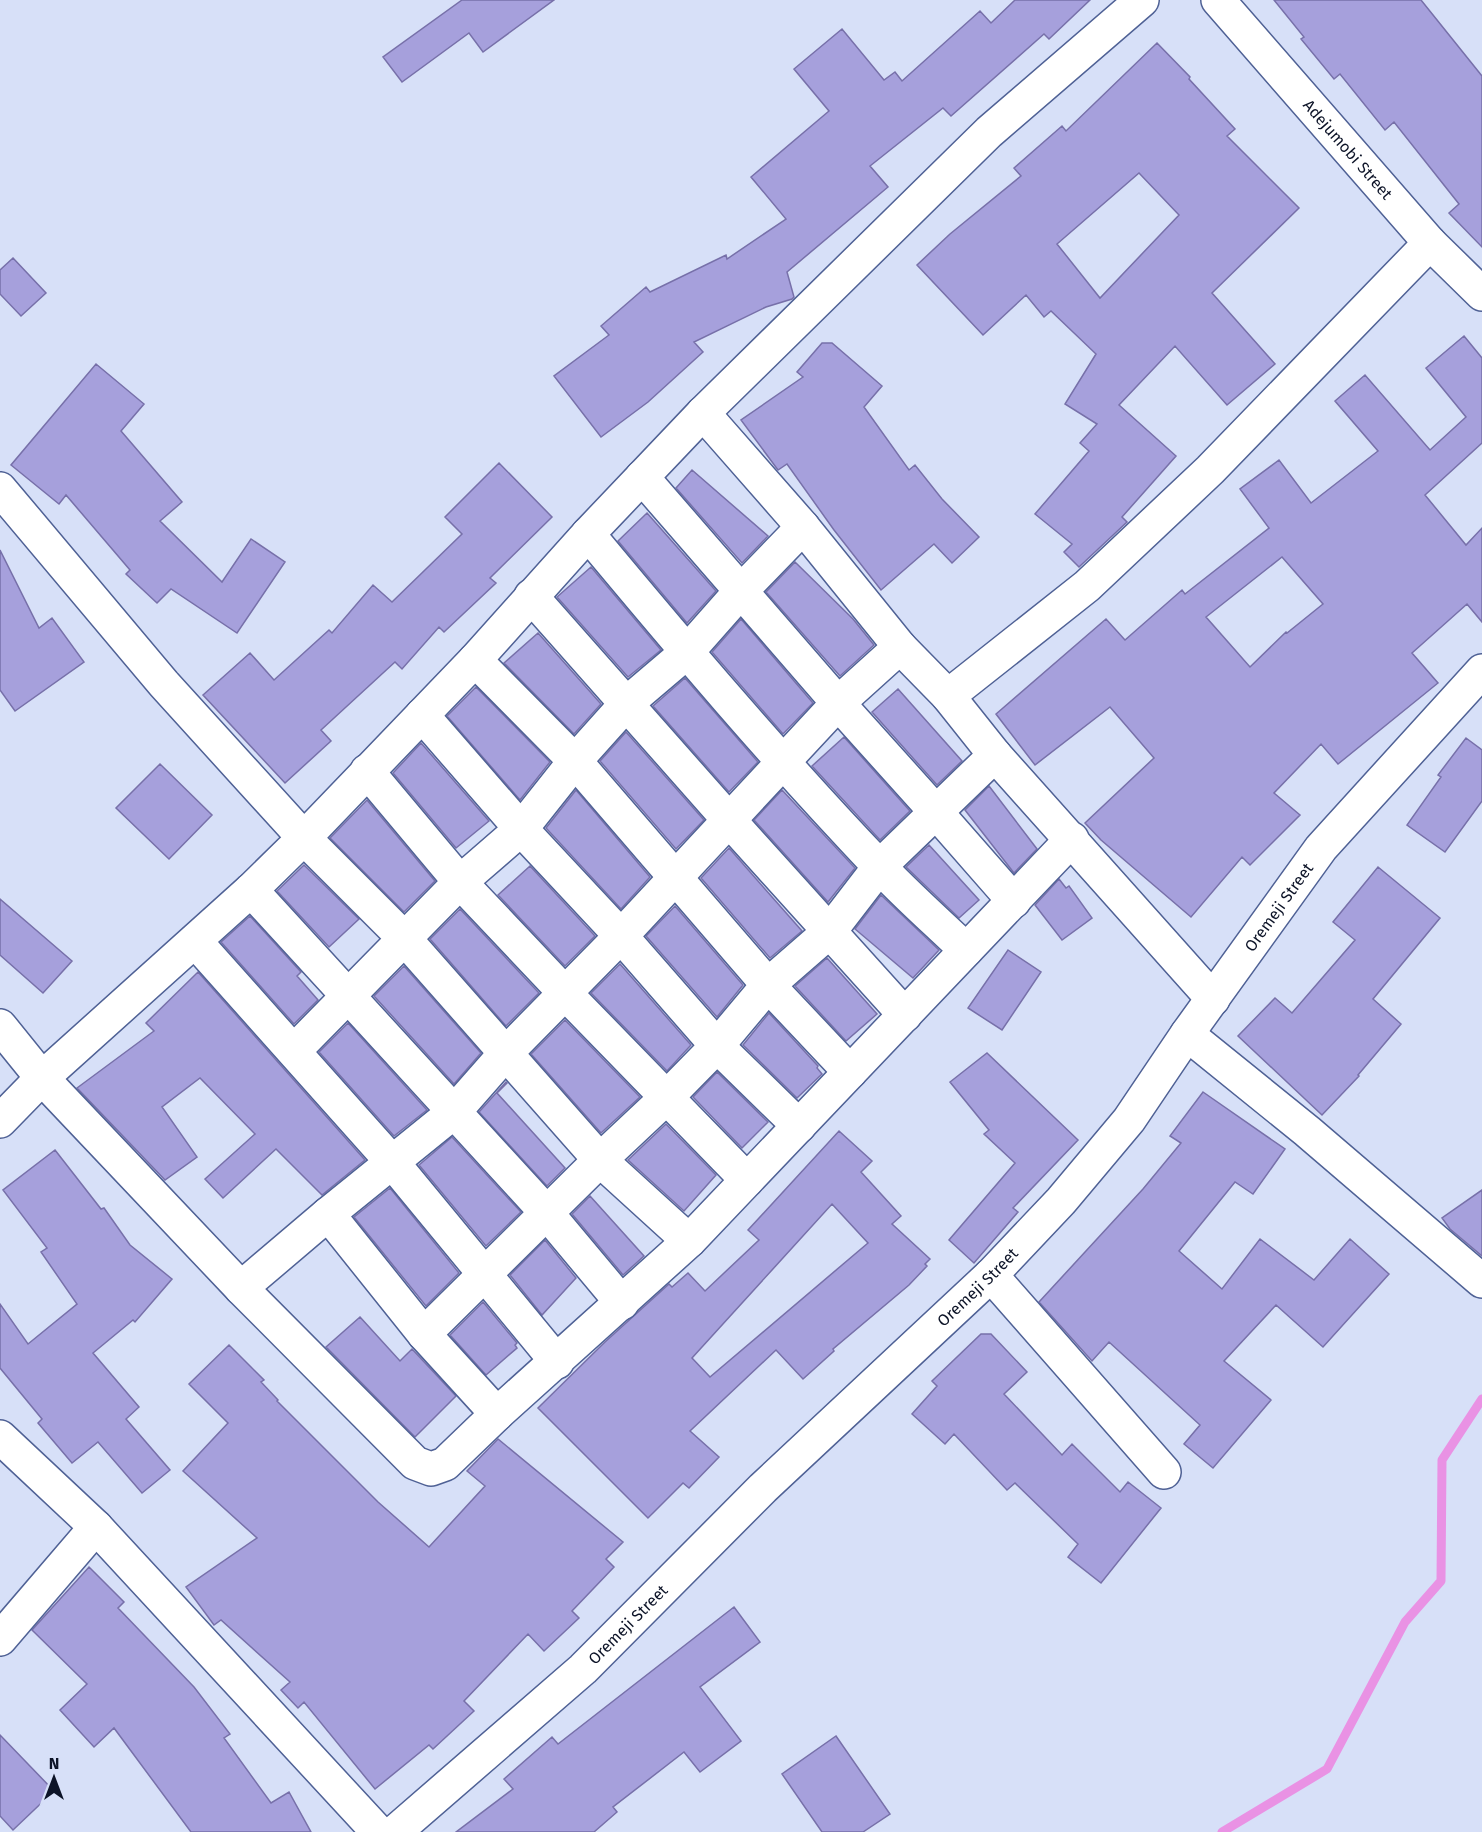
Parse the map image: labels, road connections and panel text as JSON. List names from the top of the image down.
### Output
{
  "streets": {
    "street": ["Adejumobi Street", "Oremeji Street"]
  },
  "north": "top"
}
